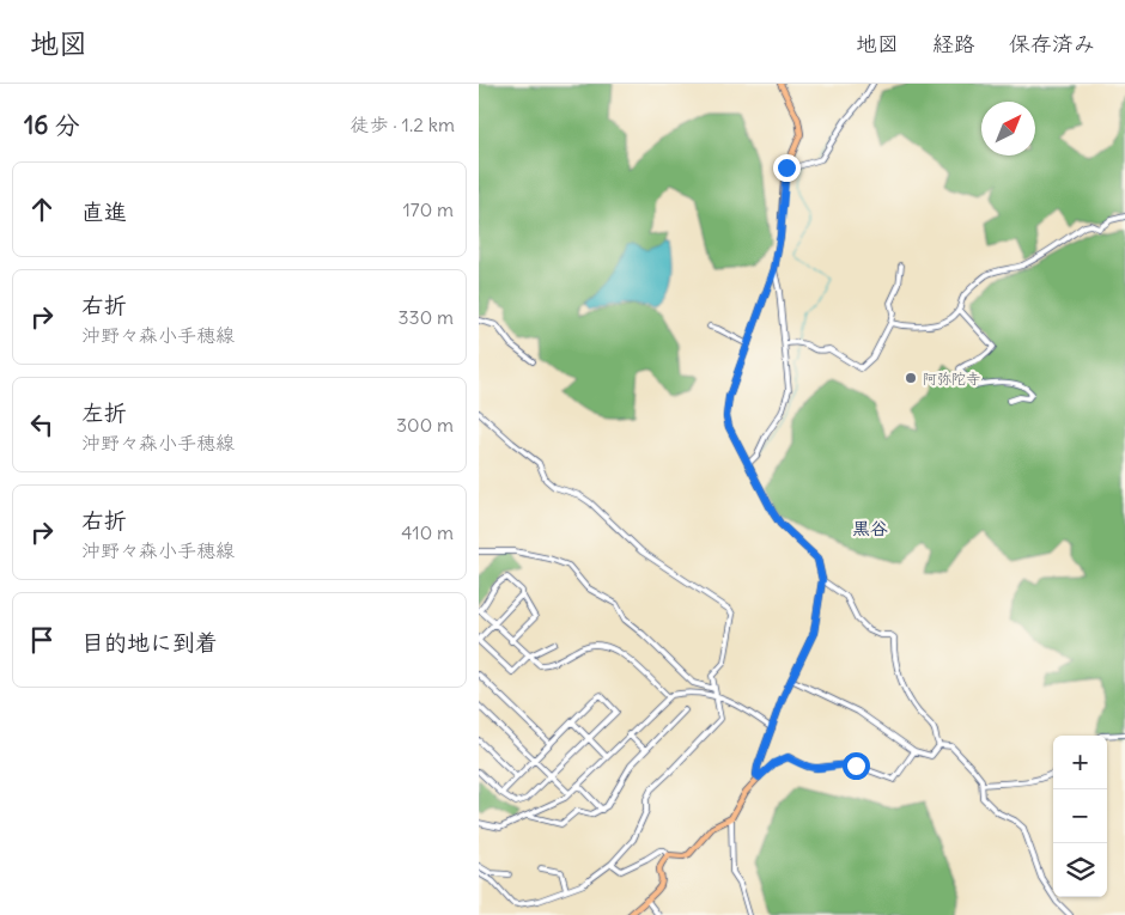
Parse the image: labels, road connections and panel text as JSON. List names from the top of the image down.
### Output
{
  "districts": ["黒谷"],
  "places": ["阿弥陀寺"],
  "north": "top right",
  "page": {
    "header": "地図",
    "nav": ["地図", "経路", "保存済み"],
    "heading": ["16 分", "徒歩 · 1.2 km"],
    "list": [
      ["直進", "170 m"],
      ["右折", "沖野々森小手穂線", "330 m"],
      ["左折", "沖野々森小手穂線", "300 m"],
      ["右折", "沖野々森小手穂線", "410 m"],
      "目的地に到着"
    ],
    "map_buttons": ["+", "−"]
  }
}
